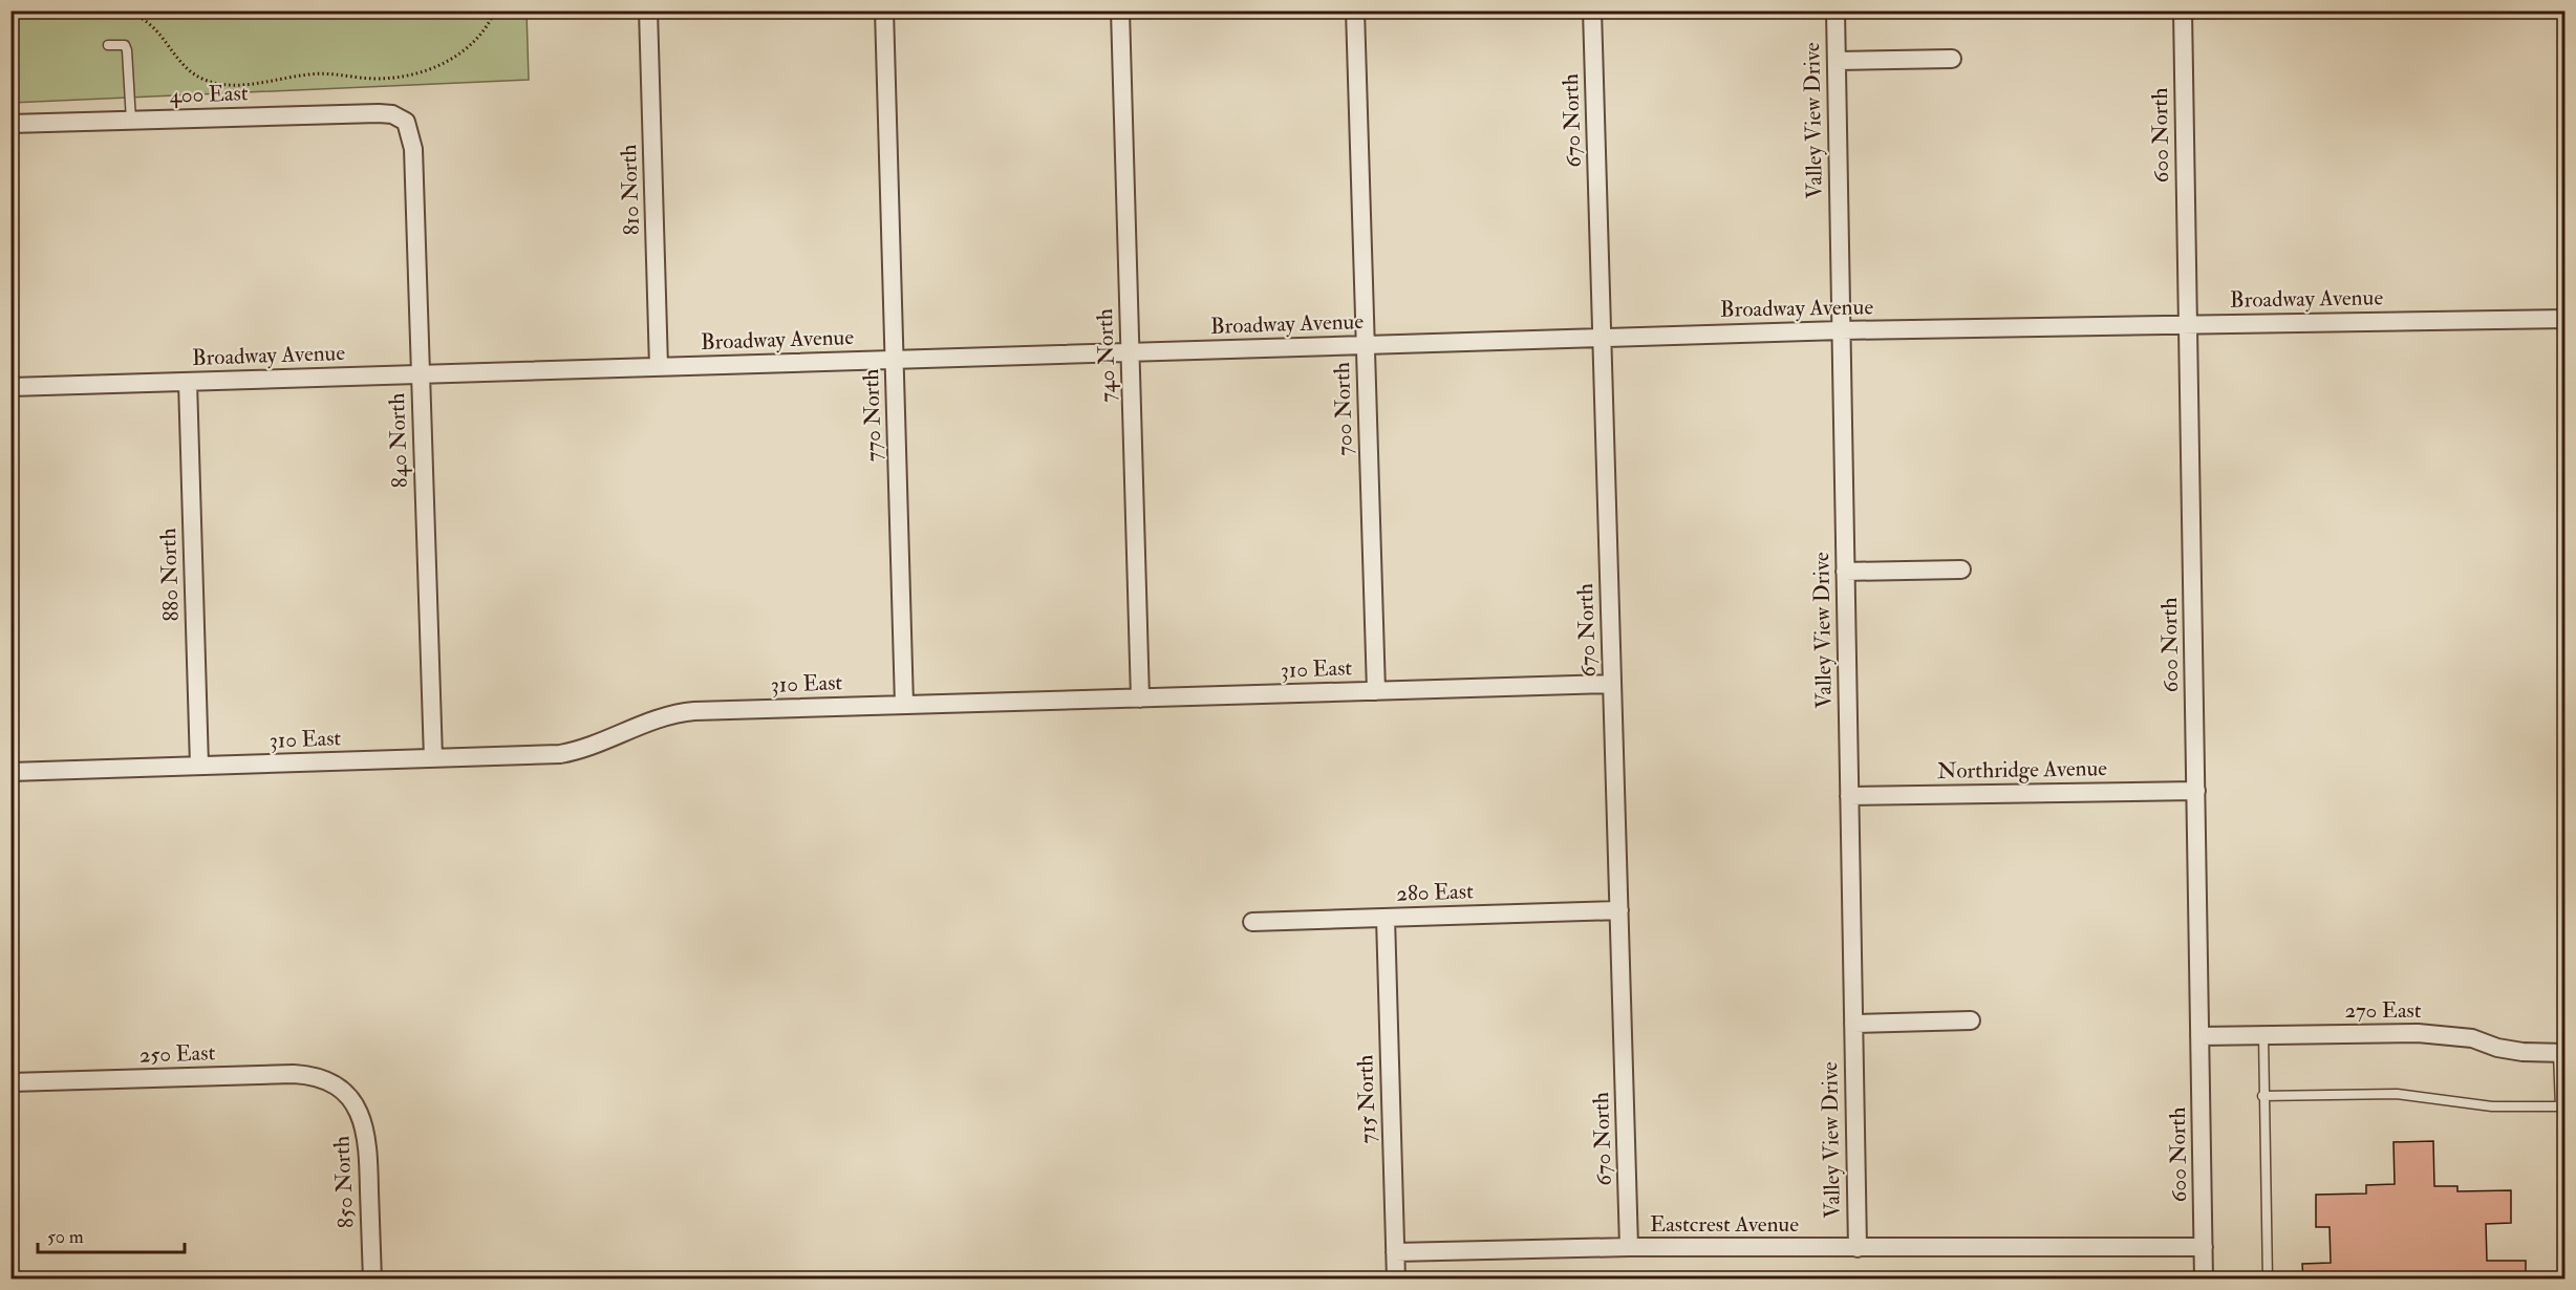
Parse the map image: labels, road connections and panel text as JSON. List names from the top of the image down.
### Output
{
  "streets": {
    "street": [
      "400 East",
      "670 North",
      "Valley View Drive",
      "600 North",
      "810 North",
      "Broadway Avenue",
      "740 North",
      "700 North",
      "770 North",
      "840 North",
      "880 North",
      "310 East",
      "Northridge Avenue",
      "280 East",
      "270 East",
      "250 East",
      "715 North",
      "850 North",
      "Eastcrest Avenue"
    ]
  },
  "crossings": [
    ["400 East", "840 North"],
    ["670 North", "Broadway Avenue"],
    ["670 North", "310 East"],
    ["670 North", "280 East"],
    ["670 North", "Eastcrest Avenue"],
    ["Valley View Drive", "Broadway Avenue"],
    ["Valley View Drive", "Northridge Avenue"],
    ["Valley View Drive", "Eastcrest Avenue"],
    ["600 North", "Broadway Avenue"],
    ["600 North", "Northridge Avenue"],
    ["600 North", "270 East"],
    ["600 North", "Eastcrest Avenue"],
    ["810 North", "Broadway Avenue"],
    ["Broadway Avenue", "740 North"],
    ["Broadway Avenue", "700 North"],
    ["Broadway Avenue", "770 North"],
    ["Broadway Avenue", "840 North"],
    ["Broadway Avenue", "880 North"],
    ["740 North", "310 East"],
    ["700 North", "310 East"],
    ["770 North", "310 East"],
    ["840 North", "310 East"],
    ["880 North", "310 East"],
    ["280 East", "715 North"],
    ["250 East", "850 North"],
    ["715 North", "Eastcrest Avenue"]
  ],
  "scale_bar": "50 m"
}
